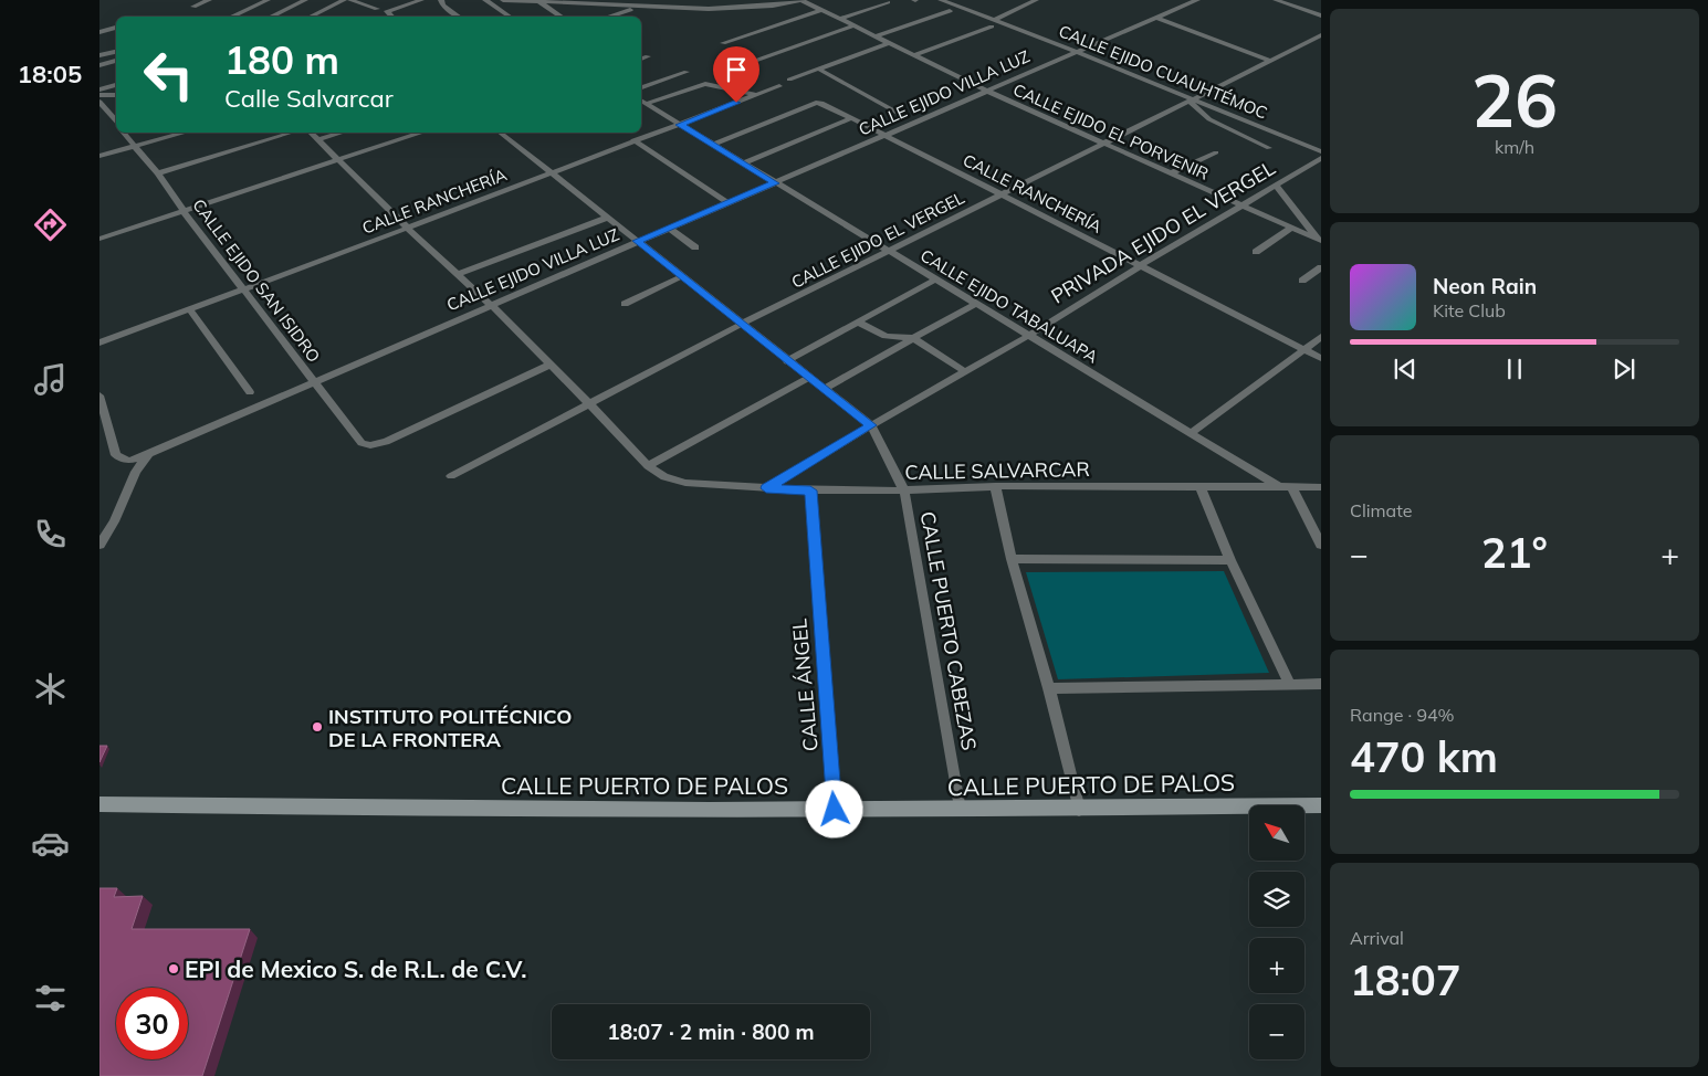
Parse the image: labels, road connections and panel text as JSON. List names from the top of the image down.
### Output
{
  "streets": {
    "street": [
      "CALLE EJIDO CUAUHTÉMOC",
      "CALLE EJIDO VILLA LUZ",
      "CALLE EJIDO EL PORVENIR",
      "CALLE RANCHERÍA",
      "PRIVADA EJIDO EL VERGEL",
      "CALLE EJIDO EL VERGEL",
      "CALLE EJIDO SAN ISIDRO",
      "CALLE EJIDO TABALUAPA",
      "CALLE SALVARCAR",
      "CALLE PUERTO CABEZAS",
      "CALLE ÁNGEL",
      "CALLE PUERTO DE PALOS"
    ]
  },
  "crossings": [
    ["CALLE EJIDO CUAUHTÉMOC", "CALLE EJIDO VILLA LUZ"],
    ["CALLE EJIDO CUAUHTÉMOC", "CALLE EJIDO EL VERGEL"],
    ["CALLE EJIDO VILLA LUZ", "CALLE EJIDO EL PORVENIR"],
    ["CALLE EJIDO VILLA LUZ", "CALLE RANCHERÍA"],
    ["CALLE EJIDO VILLA LUZ", "CALLE EJIDO SAN ISIDRO"],
    ["CALLE EJIDO VILLA LUZ", "CALLE EJIDO TABALUAPA"],
    ["CALLE EJIDO EL PORVENIR", "PRIVADA EJIDO EL VERGEL"],
    ["CALLE EJIDO EL PORVENIR", "CALLE EJIDO EL VERGEL"],
    ["CALLE RANCHERÍA", "PRIVADA EJIDO EL VERGEL"],
    ["CALLE RANCHERÍA", "CALLE EJIDO EL VERGEL"],
    ["CALLE RANCHERÍA", "CALLE EJIDO SAN ISIDRO"],
    ["CALLE RANCHERÍA", "CALLE EJIDO TABALUAPA"],
    ["PRIVADA EJIDO EL VERGEL", "CALLE EJIDO TABALUAPA"],
    ["PRIVADA EJIDO EL VERGEL", "CALLE SALVARCAR"],
    ["PRIVADA EJIDO EL VERGEL", "CALLE PUERTO CABEZAS"],
    ["CALLE EJIDO EL VERGEL", "CALLE EJIDO TABALUAPA"],
    ["CALLE EJIDO TABALUAPA", "CALLE SALVARCAR"],
    ["CALLE SALVARCAR", "CALLE PUERTO CABEZAS"],
    ["CALLE SALVARCAR", "CALLE ÁNGEL"],
    ["CALLE PUERTO CABEZAS", "CALLE PUERTO DE PALOS"],
    ["CALLE ÁNGEL", "CALLE PUERTO DE PALOS"]
  ],
  "places": ["INSTITUTO POLITÉCNICO DE LA FRONTERA", "EPI de Mexico S. de R.L. de C.V."],
  "north": "top left",
  "page": {
    "tabs": "18:05",
    "tile": [
      ["26", "km/h"],
      "Climate",
      ["Range · 94%", "470 km"],
      ["Arrival", "18:07"]
    ],
    "turn": ["180 m", "Calle Salvarcar"],
    "song": ["Neon Rain", "Kite Club"],
    "heat": ["−", "21°", "+"],
    "map_buttons": ["+", "−"],
    "limit": "30",
    "trip": "18:07 · 2 min · 800 m"
  }
}
